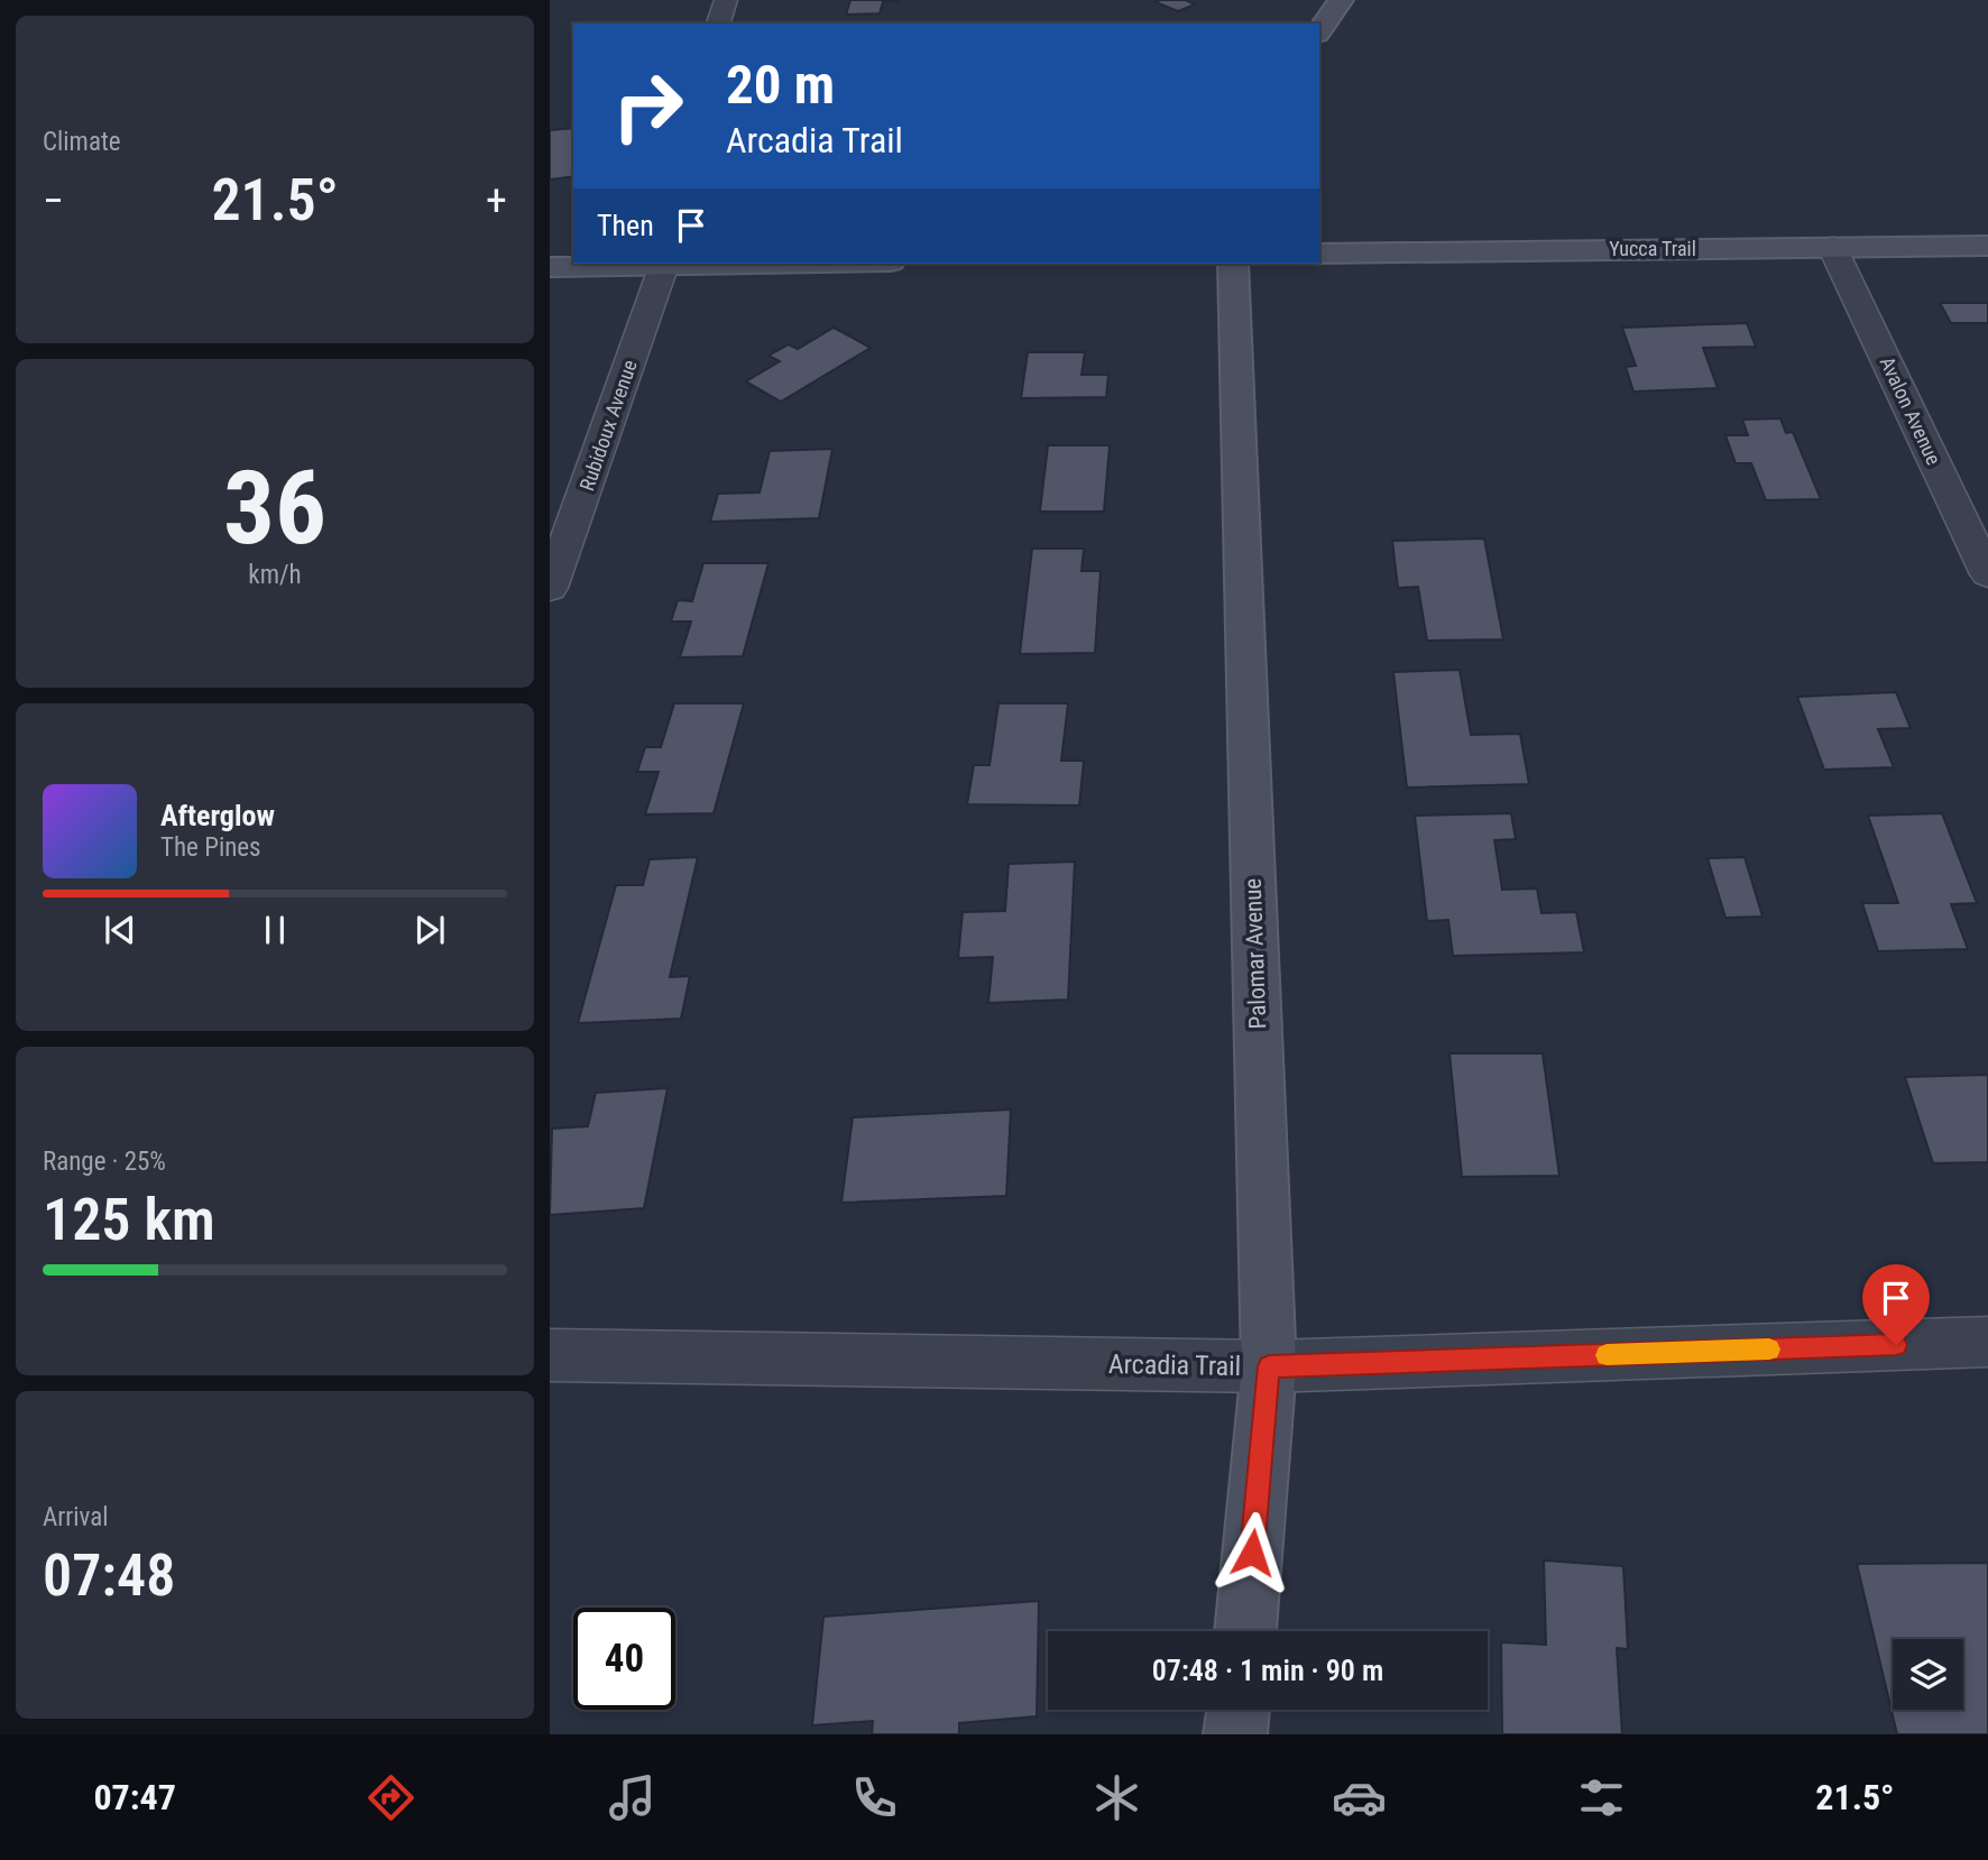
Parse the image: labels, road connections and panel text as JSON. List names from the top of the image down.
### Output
{
  "streets": {
    "street": [
      "Yucca Trail",
      "Avalon Avenue",
      "Rubidoux Avenue",
      "Palomar Avenue",
      "Arcadia Trail"
    ]
  },
  "crossings": [
    ["Yucca Trail", "Avalon Avenue"],
    ["Palomar Avenue", "Arcadia Trail"]
  ],
  "page": {
    "tile": [
      "Climate",
      ["36", "km/h"],
      ["Range · 25%", "125 km"],
      ["Arrival", "07:48"]
    ],
    "turn": ["20 m", "Arcadia Trail"],
    "heat": ["−", "21.5°", "+"],
    "then": "Then",
    "song": ["Afterglow", "The Pines"],
    "limit": "40",
    "trip": "07:48 · 1 min · 90 m",
    "tabs": ["07:47", "21.5°"]
  }
}
